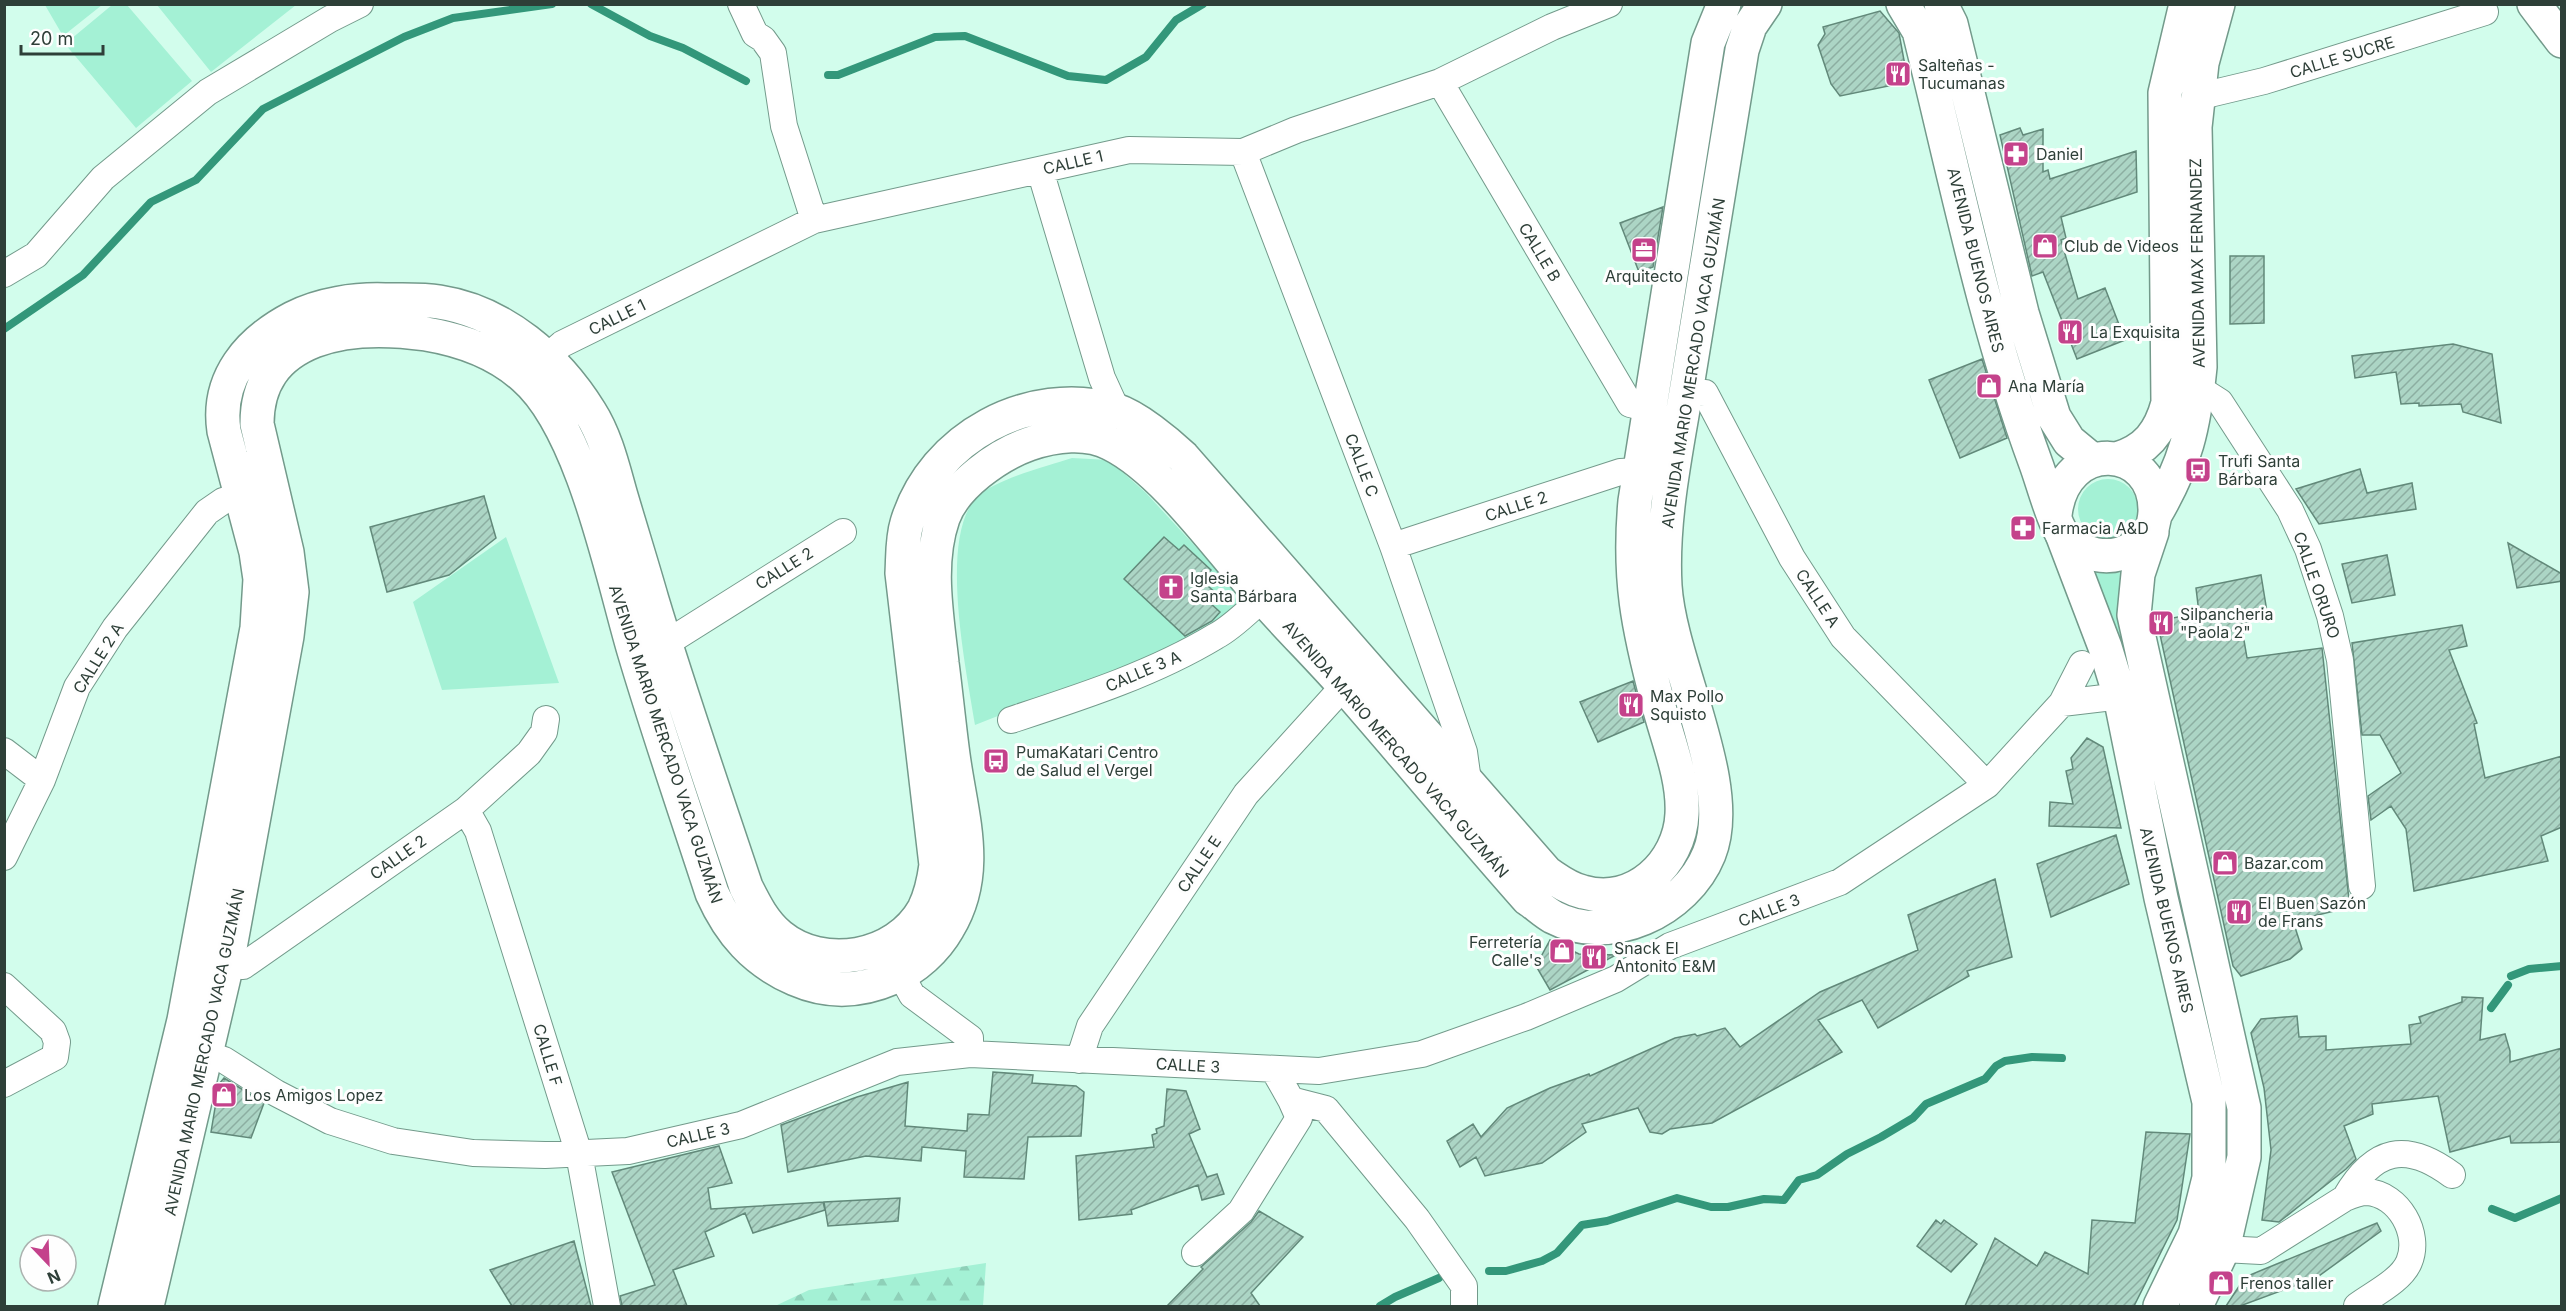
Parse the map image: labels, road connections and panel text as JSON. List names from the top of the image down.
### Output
{
  "streets": {
    "main road": ["AVENIDA BUENOS AIRES", "AVENIDA MAX FERNANDEZ", "AVENIDA MARIO MERCADO VACA GUZMÁN"],
    "street": [
      "CALLE SUCRE",
      "CALLE 1",
      "CALLE B",
      "CALLE C",
      "CALLE 2",
      "CALLE ORURO",
      "CALLE A",
      "CALLE 2 A",
      "CALLE 3 A",
      "CALLE E",
      "CALLE 3",
      "CALLE F"
    ]
  },
  "crossings": [
    ["CALLE SUCRE", "AVENIDA MAX FERNANDEZ"],
    ["CALLE 1", "CALLE B"],
    ["CALLE 1", "AVENIDA MARIO MERCADO VACA GUZMÁN"],
    ["CALLE 1", "CALLE C"],
    ["CALLE B", "AVENIDA MARIO MERCADO VACA GUZMÁN"],
    ["AVENIDA BUENOS AIRES", "AVENIDA MAX FERNANDEZ"],
    ["AVENIDA MAX FERNANDEZ", "CALLE ORURO"],
    ["AVENIDA MARIO MERCADO VACA GUZMÁN", "CALLE C"],
    ["AVENIDA MARIO MERCADO VACA GUZMÁN", "CALLE 2"],
    ["AVENIDA MARIO MERCADO VACA GUZMÁN", "CALLE A"],
    ["AVENIDA MARIO MERCADO VACA GUZMÁN", "CALLE 2 A"],
    ["AVENIDA MARIO MERCADO VACA GUZMÁN", "CALLE 3 A"],
    ["AVENIDA MARIO MERCADO VACA GUZMÁN", "CALLE E"],
    ["AVENIDA MARIO MERCADO VACA GUZMÁN", "CALLE 3"],
    ["CALLE C", "CALLE 2"],
    ["CALLE 2", "CALLE F"],
    ["CALLE A", "CALLE 3"],
    ["CALLE E", "CALLE 3"],
    ["CALLE 3", "CALLE F"]
  ],
  "places": {
    "restaurant": [
      "Salteñas - Tucumanas",
      "La Exquisita",
      "Silpancheria \"Paola 2\"",
      "Max Pollo Squisto",
      "El Buen Sazón de Frans",
      "Snack El Antonito E&M"
    ],
    "pharmacy": ["Daniel", "Farmacia A&D"],
    "shop": [
      "Club de Videos",
      "Ana María",
      "Bazar.com",
      "Ferretería Calle's",
      "Los Amigos Lopez",
      "Frenos taller"
    ],
    "office": ["Arquitecto"],
    "bus stop": ["Trufi Santa Bárbara", "PumaKatari Centro de Salud el Vergel"],
    "church": ["Iglesia Santa Bárbara"]
  },
  "scale_bar": "20 m",
  "north": "bottom right"
}
